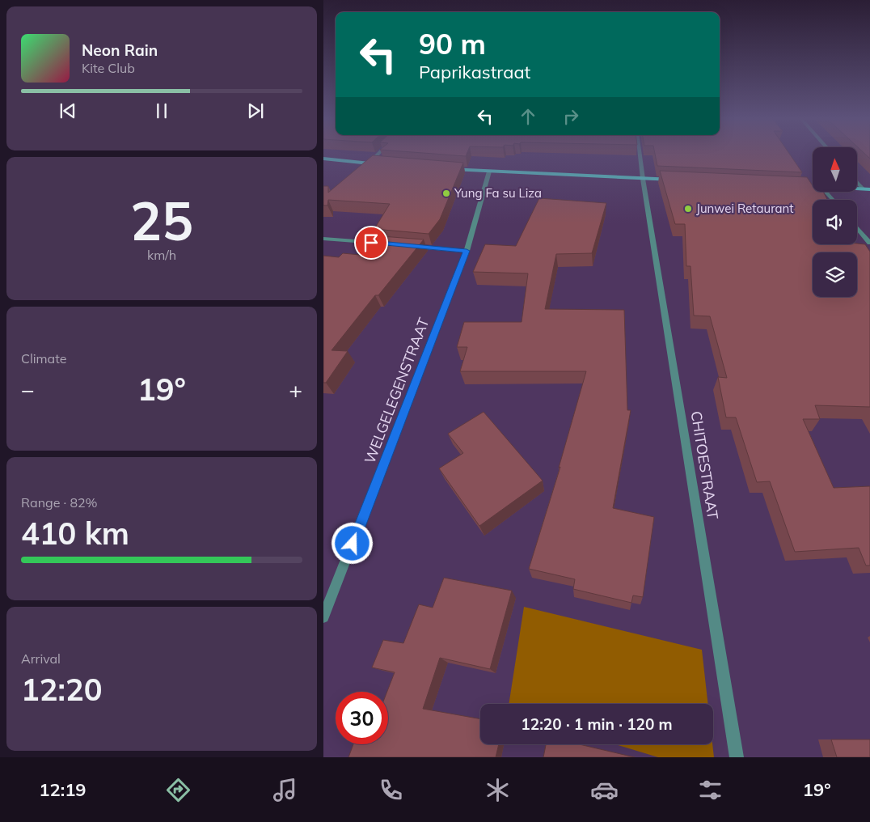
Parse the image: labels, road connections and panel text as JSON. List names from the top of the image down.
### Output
{
  "streets": {
    "street": ["WELGELEGENSTRAAT", "CHITOESTRAAT"]
  },
  "places": ["Yung Fa su Liza", "Junwei Retaurant"],
  "north": "top",
  "page": {
    "turn": ["90 m", "Paprikastraat"],
    "song": ["Neon Rain", "Kite Club"],
    "tile": [
      ["25", "km/h"],
      "Climate",
      ["Range · 82%", "410 km"],
      ["Arrival", "12:20"]
    ],
    "heat": ["−", "19°", "+"],
    "limit": "30",
    "trip": "12:20 · 1 min · 120 m",
    "tabs": ["12:19", "19°"]
  }
}
